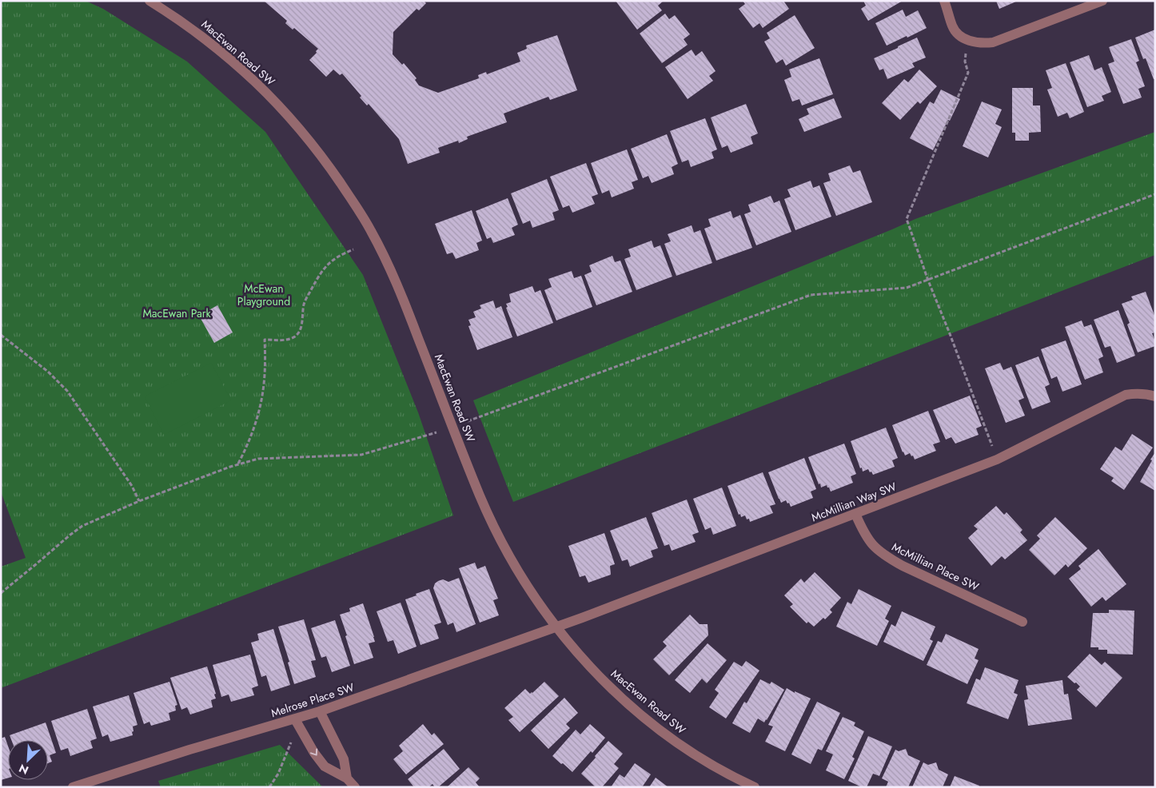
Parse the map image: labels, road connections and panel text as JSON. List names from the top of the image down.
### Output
{
  "streets": {
    "street": [
      "MacEwan Road SW",
      "McMillian Way SW",
      "McMillian Place SW",
      "Melrose Place SW"
    ]
  },
  "crossings": [
    ["MacEwan Road SW", "McMillian Way SW"],
    ["MacEwan Road SW", "Melrose Place SW"],
    ["McMillian Way SW", "McMillian Place SW"],
    ["McMillian Way SW", "Melrose Place SW"]
  ],
  "parks": ["McEwan Playground", "MacEwan Park"],
  "north": "bottom left"
}
